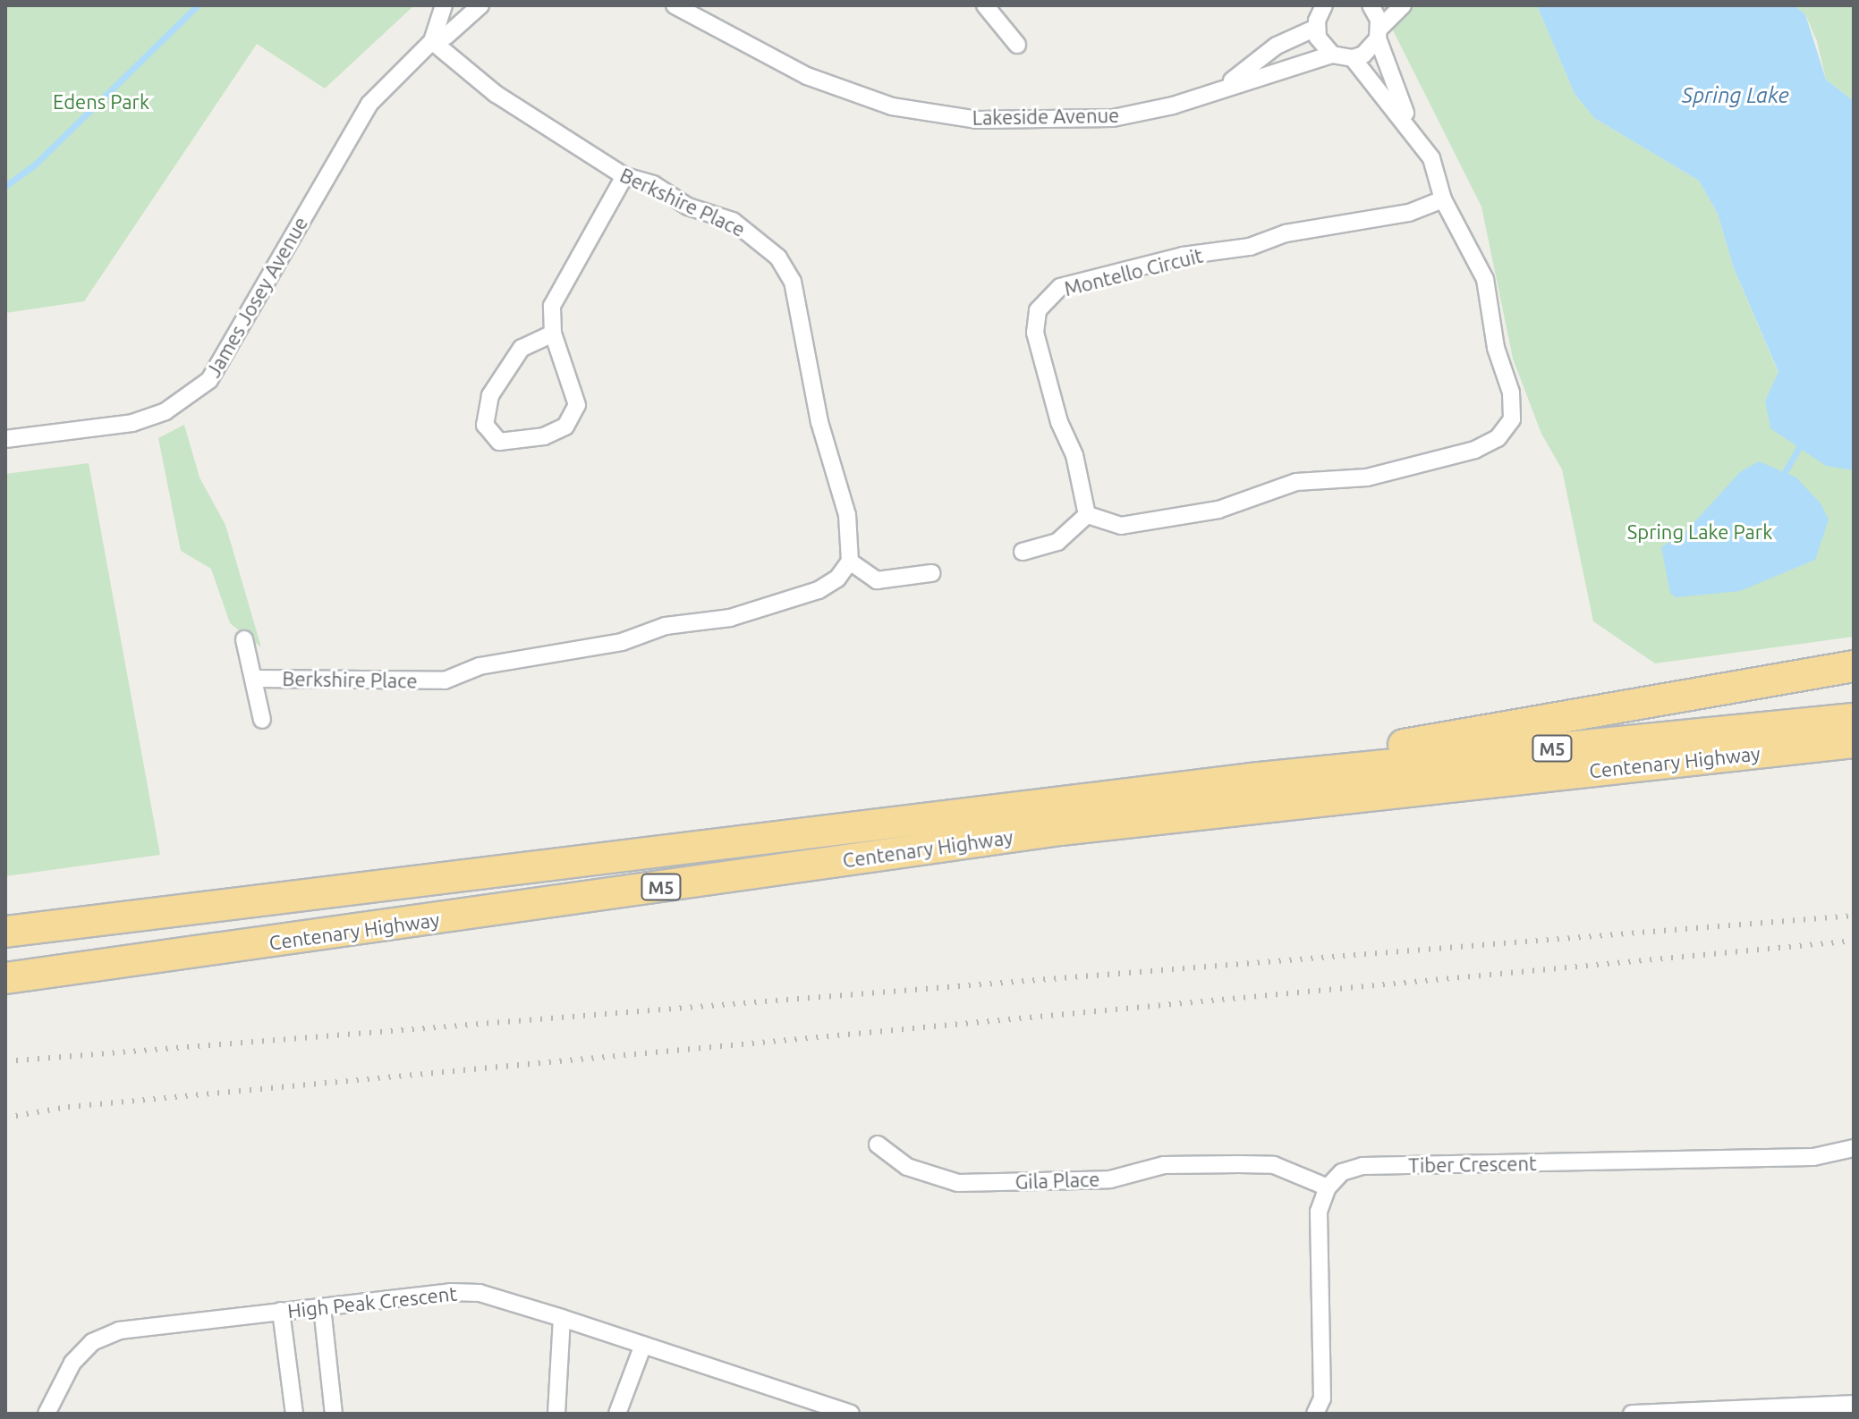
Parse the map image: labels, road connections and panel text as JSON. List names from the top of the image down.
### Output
{
  "streets": {
    "highway": ["M5", "Centenary Highway"],
    "street": [
      "Lakeside Avenue",
      "Berkshire Place",
      "Montello Circuit",
      "James Josey Avenue",
      "Tiber Crescent",
      "Gila Place",
      "High Peak Crescent"
    ]
  },
  "crossings": [
    ["Berkshire Place", "James Josey Avenue"],
    ["Tiber Crescent", "Gila Place"]
  ],
  "water": ["Spring Lake"],
  "parks": ["Edens Park", "Spring Lake Park"]
}
